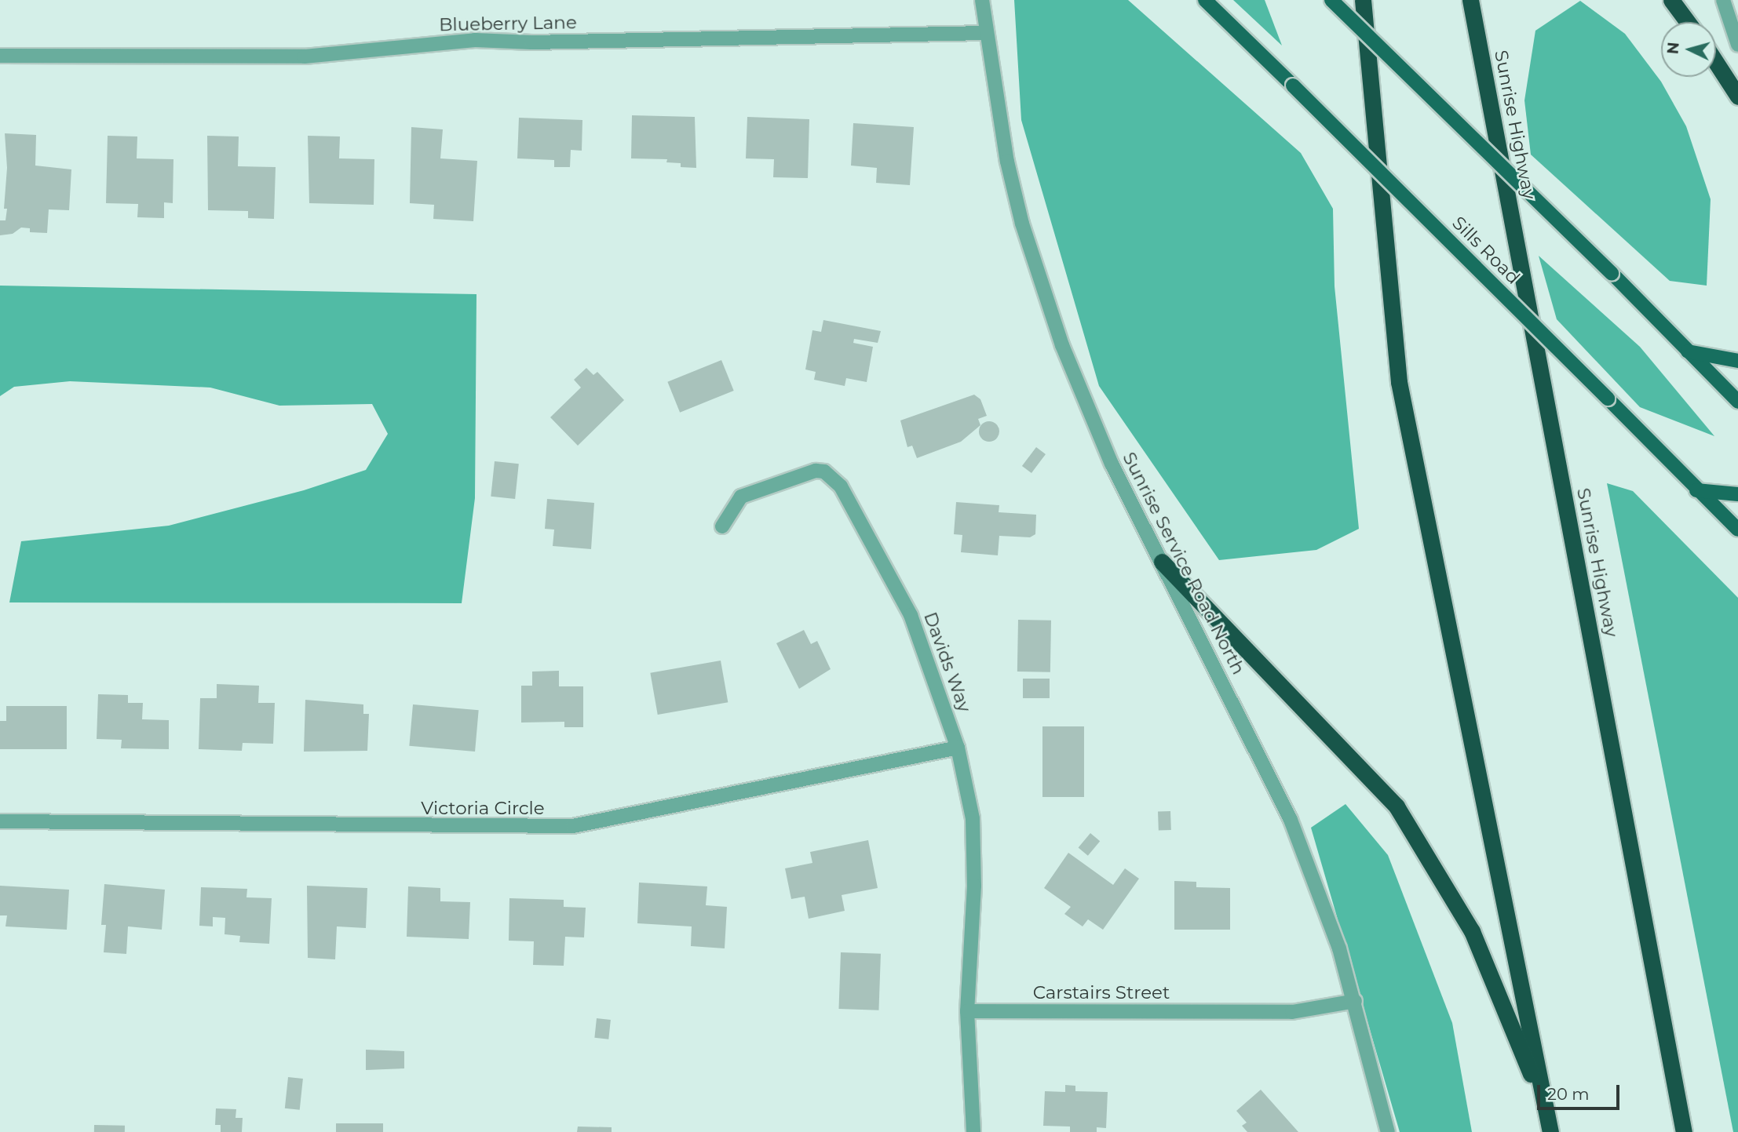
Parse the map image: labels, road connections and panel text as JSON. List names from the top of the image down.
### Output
{
  "streets": {
    "highway": ["Sunrise Highway"],
    "main road": ["Sills Road"],
    "street": [
      "Blueberry Lane",
      "Sunrise Service Road North",
      "Davids Way",
      "Victoria Circle",
      "Carstairs Street"
    ]
  },
  "crossings": [
    ["Blueberry Lane", "Sunrise Service Road North"],
    ["Sunrise Service Road North", "Carstairs Street"],
    ["Davids Way", "Victoria Circle"],
    ["Davids Way", "Carstairs Street"]
  ],
  "scale_bar": "20 m",
  "north": "left"
}
